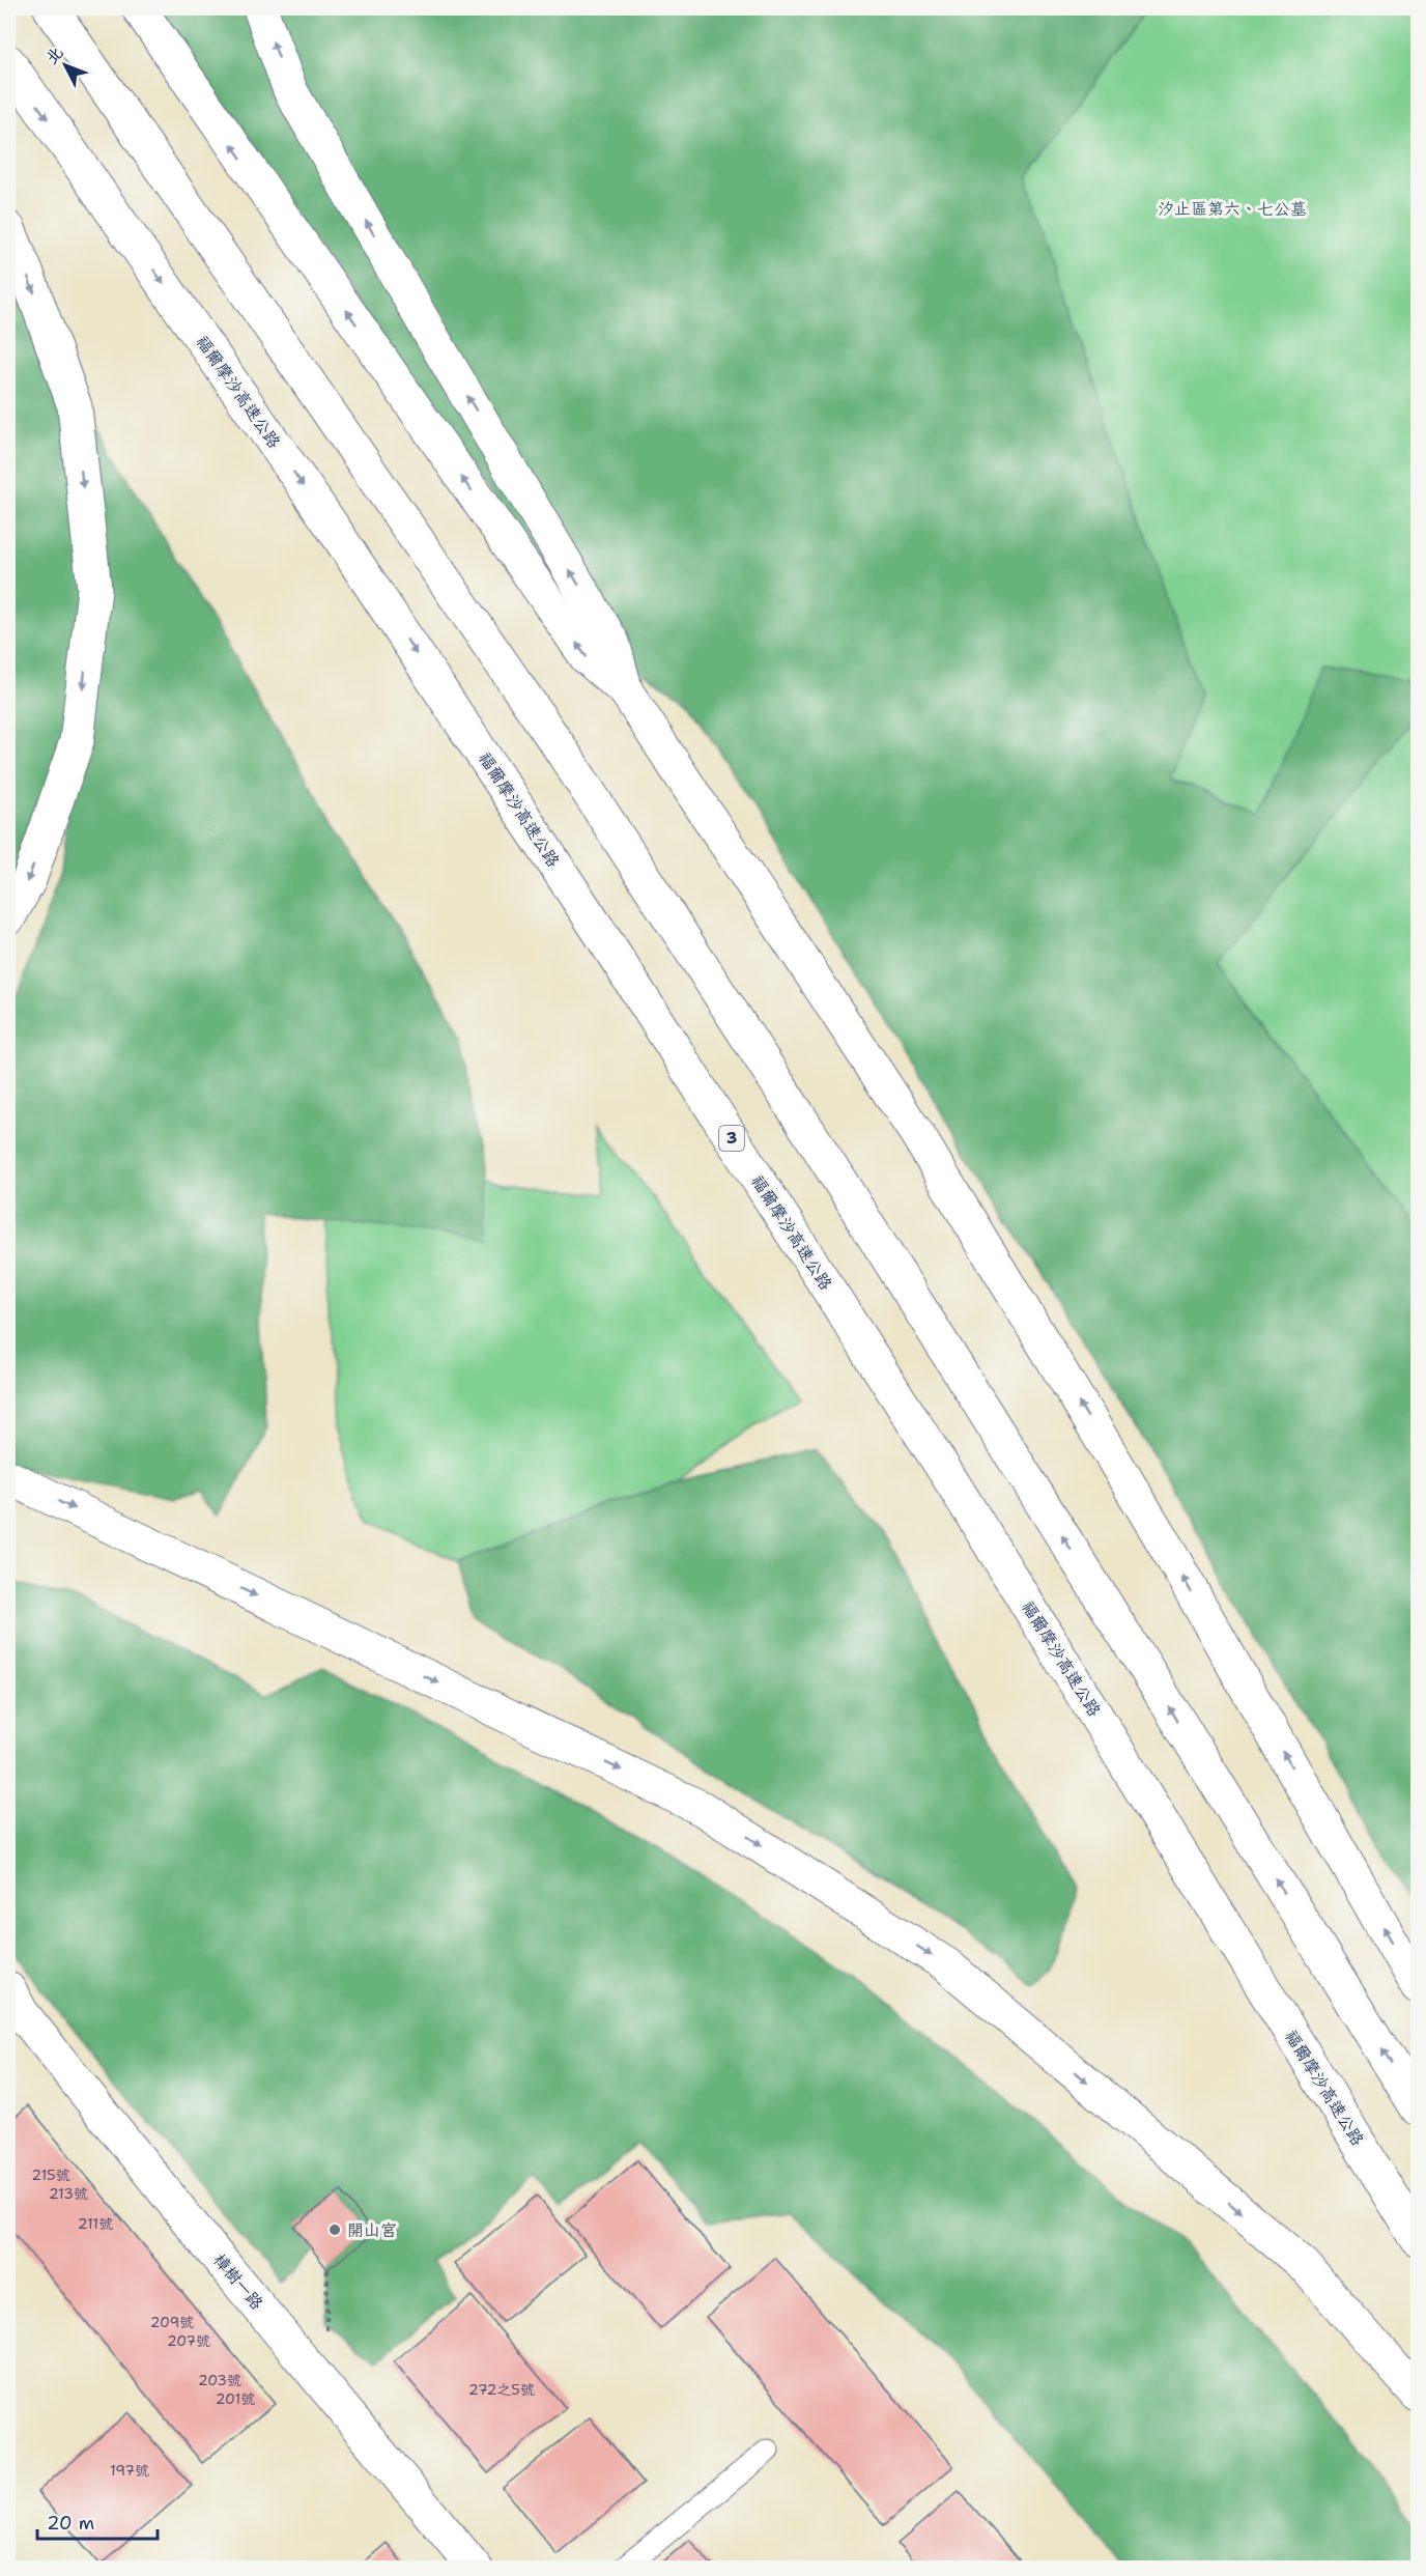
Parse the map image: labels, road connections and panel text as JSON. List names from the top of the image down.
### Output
{
  "streets": {
    "main road": ["福爾摩沙高速公路", "3", "樟樹一路"]
  },
  "parks": ["汐止區第六、七公墓"],
  "places": ["開山宮"],
  "house_numbers": [
    "215號",
    "213號",
    "211號",
    "209號",
    "207號",
    "203號",
    "272之5號",
    "201號",
    "197號"
  ],
  "scale_bar": "20 m",
  "north": "top left"
}
